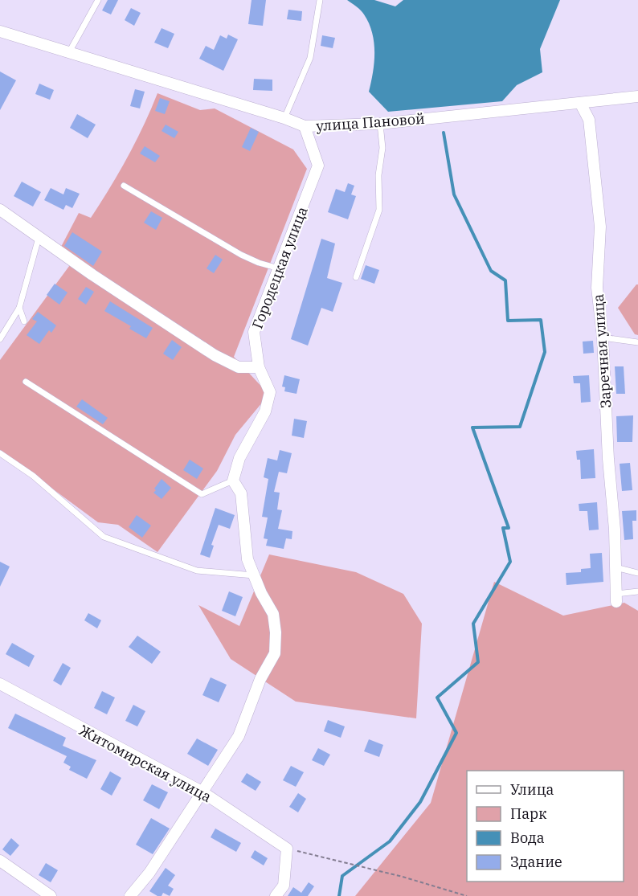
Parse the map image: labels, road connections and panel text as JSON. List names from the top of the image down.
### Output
{
  "streets": {
    "street": [
      "улица Пановой",
      "Городецкая улица",
      "Заречная улица",
      "Житомирская улица"
    ]
  },
  "crossings": [
    ["улица Пановой", "Городецкая улица"],
    ["улица Пановой", "Заречная улица"]
  ],
  "legend": [
    "Улица",
    "Парк",
    "Вода",
    "Здание"
  ]
}
